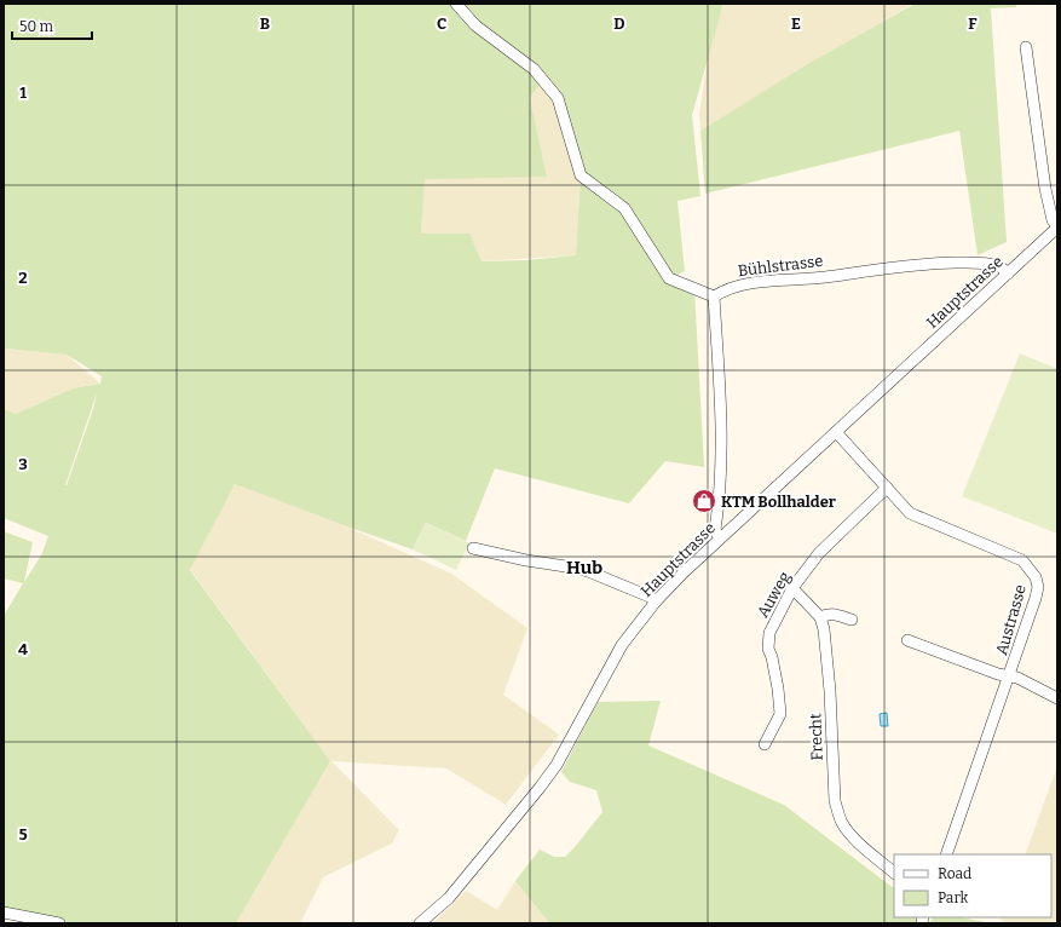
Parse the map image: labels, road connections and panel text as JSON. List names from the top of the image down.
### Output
{
  "streets": {
    "street": [
      "Bühlstrasse",
      "Hauptstrasse",
      "Auweg",
      "Austrasse",
      "Frecht"
    ]
  },
  "crossings": [
    ["Bühlstrasse", "Hauptstrasse"],
    ["Hauptstrasse", "Austrasse"],
    ["Auweg", "Austrasse"]
  ],
  "districts": ["Hub"],
  "places": {
    "shop": ["KTM Bollhalder"]
  },
  "legend": ["Road", "Park"],
  "scale_bar": "50 m",
  "grid": {
    "columns": [
      "B",
      "C",
      "D",
      "E",
      "F"
    ],
    "rows": [
      "1",
      "2",
      "3",
      "4",
      "5"
    ]
  }
}
